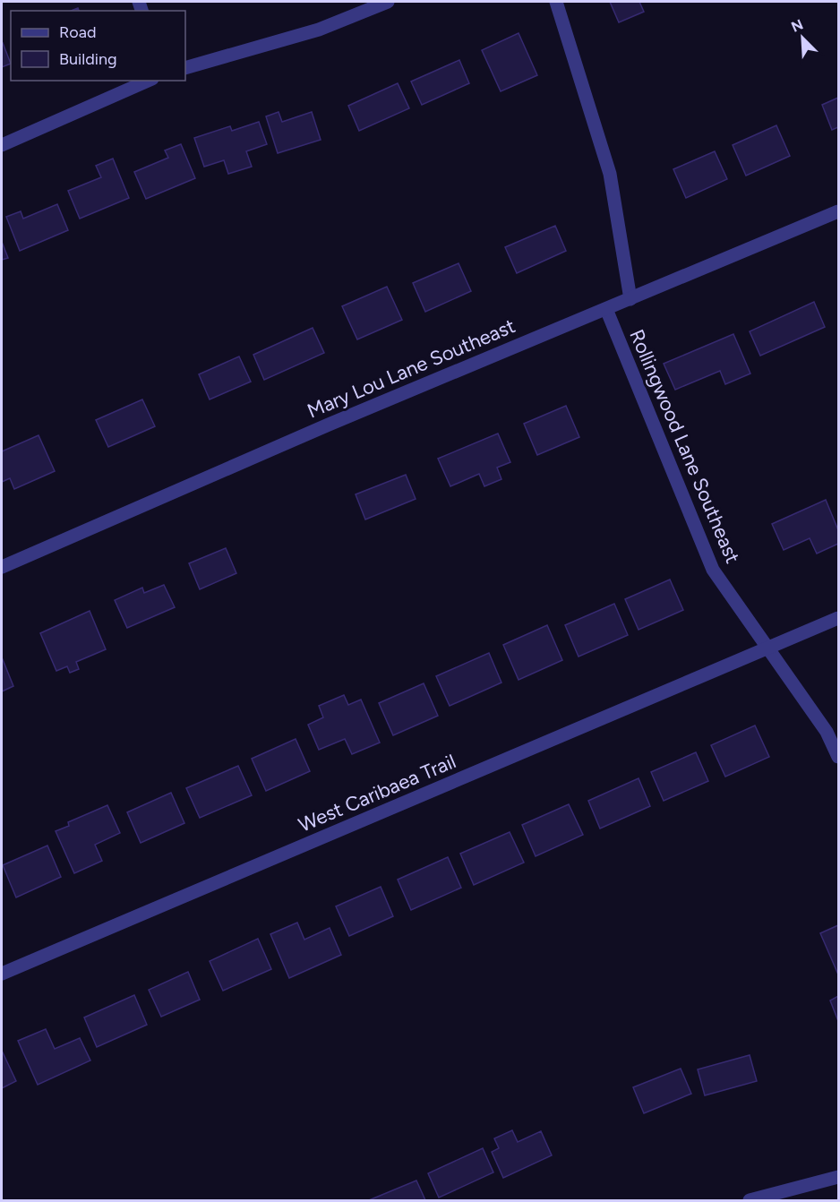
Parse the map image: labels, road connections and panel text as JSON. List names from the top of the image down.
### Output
{
  "streets": {
    "street": ["Mary Lou Lane Southeast", "Rollingwood Lane Southeast", "West Caribaea Trail"]
  },
  "crossings": [
    ["Mary Lou Lane Southeast", "Rollingwood Lane Southeast"],
    ["Rollingwood Lane Southeast", "West Caribaea Trail"]
  ],
  "legend": ["Road", "Building"],
  "north": "top left"
}
